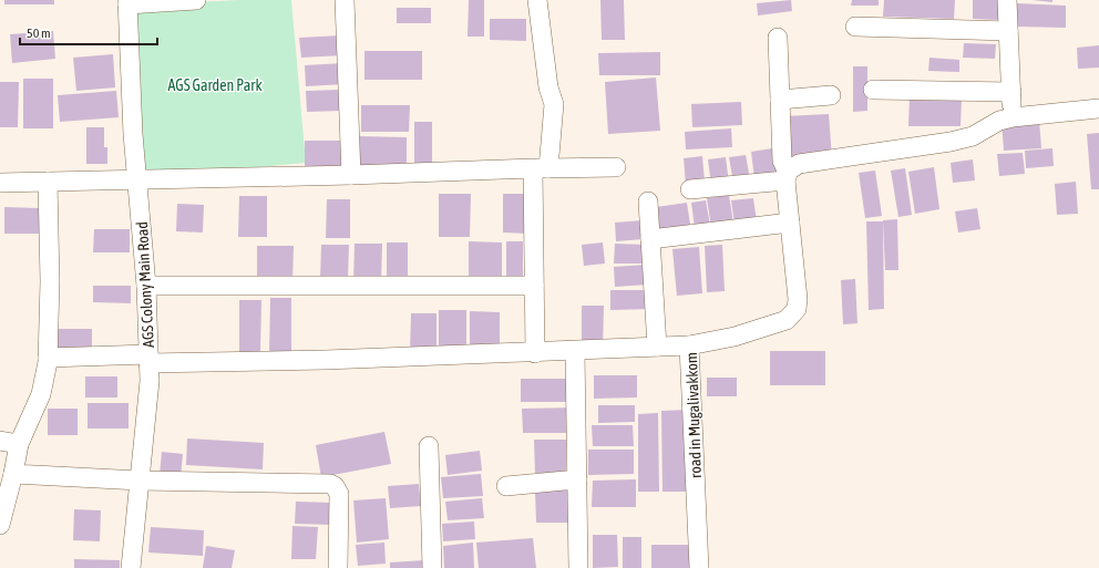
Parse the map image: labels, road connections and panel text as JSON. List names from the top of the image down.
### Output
{
  "streets": {
    "street": ["AGS Colony Main Road", "road in Mugalivakkom"]
  },
  "parks": ["AGS Garden Park"],
  "scale_bar": "50 m"
}
